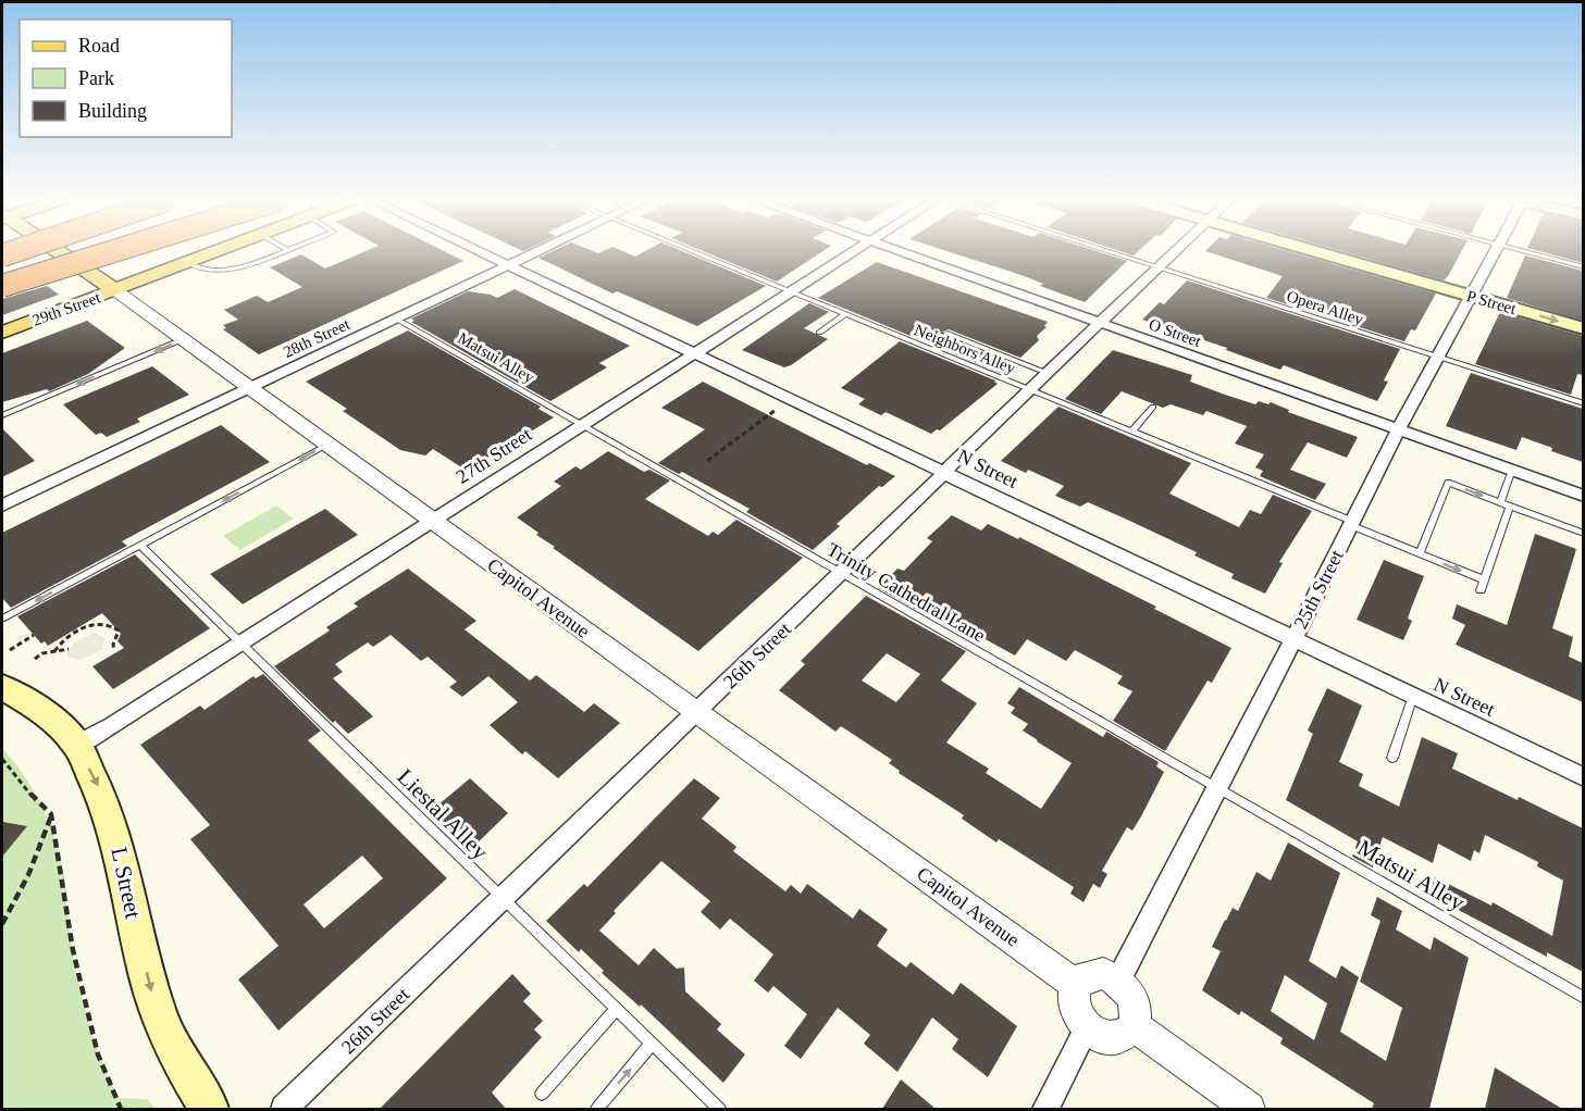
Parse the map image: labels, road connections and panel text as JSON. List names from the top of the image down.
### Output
{
  "streets": {
    "main road": [
      "P Street",
      "29th Street",
      "Capitol Avenue",
      "L Street"
    ],
    "street": [
      "O Street",
      "28th Street",
      "27th Street",
      "N Street",
      "25th Street",
      "26th Street"
    ],
    "lane": [
      "Opera Alley",
      "Neighbors Alley",
      "Matsui Alley",
      "Trinity Cathedral Lane",
      "Liestal Alley"
    ]
  },
  "crossings": [
    ["P Street", "25th Street"],
    ["Opera Alley", "25th Street"],
    ["Opera Alley", "26th Street"],
    ["29th Street", "Capitol Avenue"],
    ["O Street", "25th Street"],
    ["O Street", "26th Street"],
    ["28th Street", "Matsui Alley"],
    ["28th Street", "N Street"],
    ["28th Street", "Capitol Avenue"],
    ["Neighbors Alley", "27th Street"],
    ["Neighbors Alley", "25th Street"],
    ["Neighbors Alley", "26th Street"],
    ["Matsui Alley", "27th Street"],
    ["Matsui Alley", "25th Street"],
    ["Matsui Alley", "Trinity Cathedral Lane"],
    ["27th Street", "N Street"],
    ["27th Street", "Trinity Cathedral Lane"],
    ["27th Street", "Capitol Avenue"],
    ["27th Street", "Liestal Alley"],
    ["27th Street", "L Street"],
    ["N Street", "25th Street"],
    ["N Street", "26th Street"],
    ["25th Street", "Trinity Cathedral Lane"],
    ["25th Street", "Capitol Avenue"],
    ["Trinity Cathedral Lane", "26th Street"],
    ["Capitol Avenue", "26th Street"],
    ["26th Street", "Liestal Alley"]
  ],
  "one_way": ["P Street", "L Street"],
  "legend": ["Road", "Park", "Building"]
}
